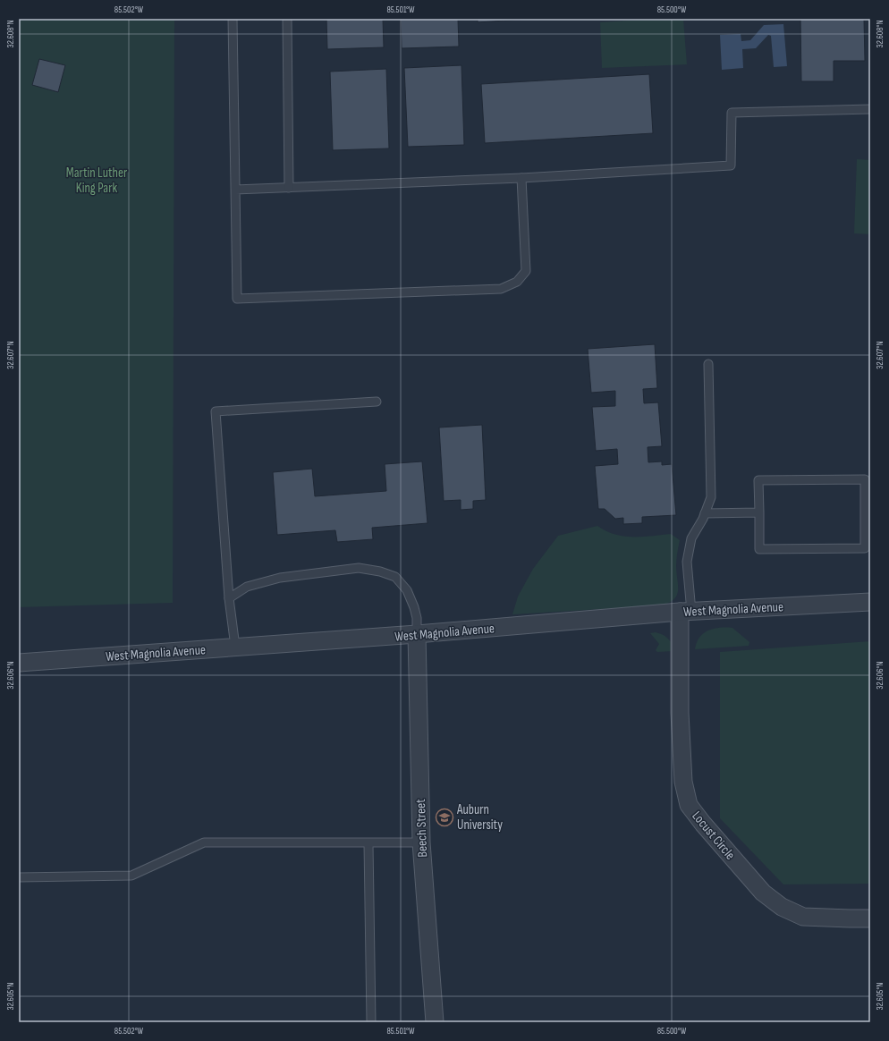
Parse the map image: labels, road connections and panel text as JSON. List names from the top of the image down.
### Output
{
  "streets": {
    "street": ["West Magnolia Avenue", "Beech Street", "Locust Circle"]
  },
  "crossings": [
    ["West Magnolia Avenue", "Beech Street"],
    ["West Magnolia Avenue", "Locust Circle"]
  ],
  "parks": ["Martin Luther King Park"],
  "places": {
    "school or university": ["Auburn University"]
  },
  "coordinates": [
    "85.502°W",
    "85.501°W",
    "85.500°W",
    "32.608°N",
    "32.607°N",
    "32.606°N",
    "32.605°N"
  ]
}
